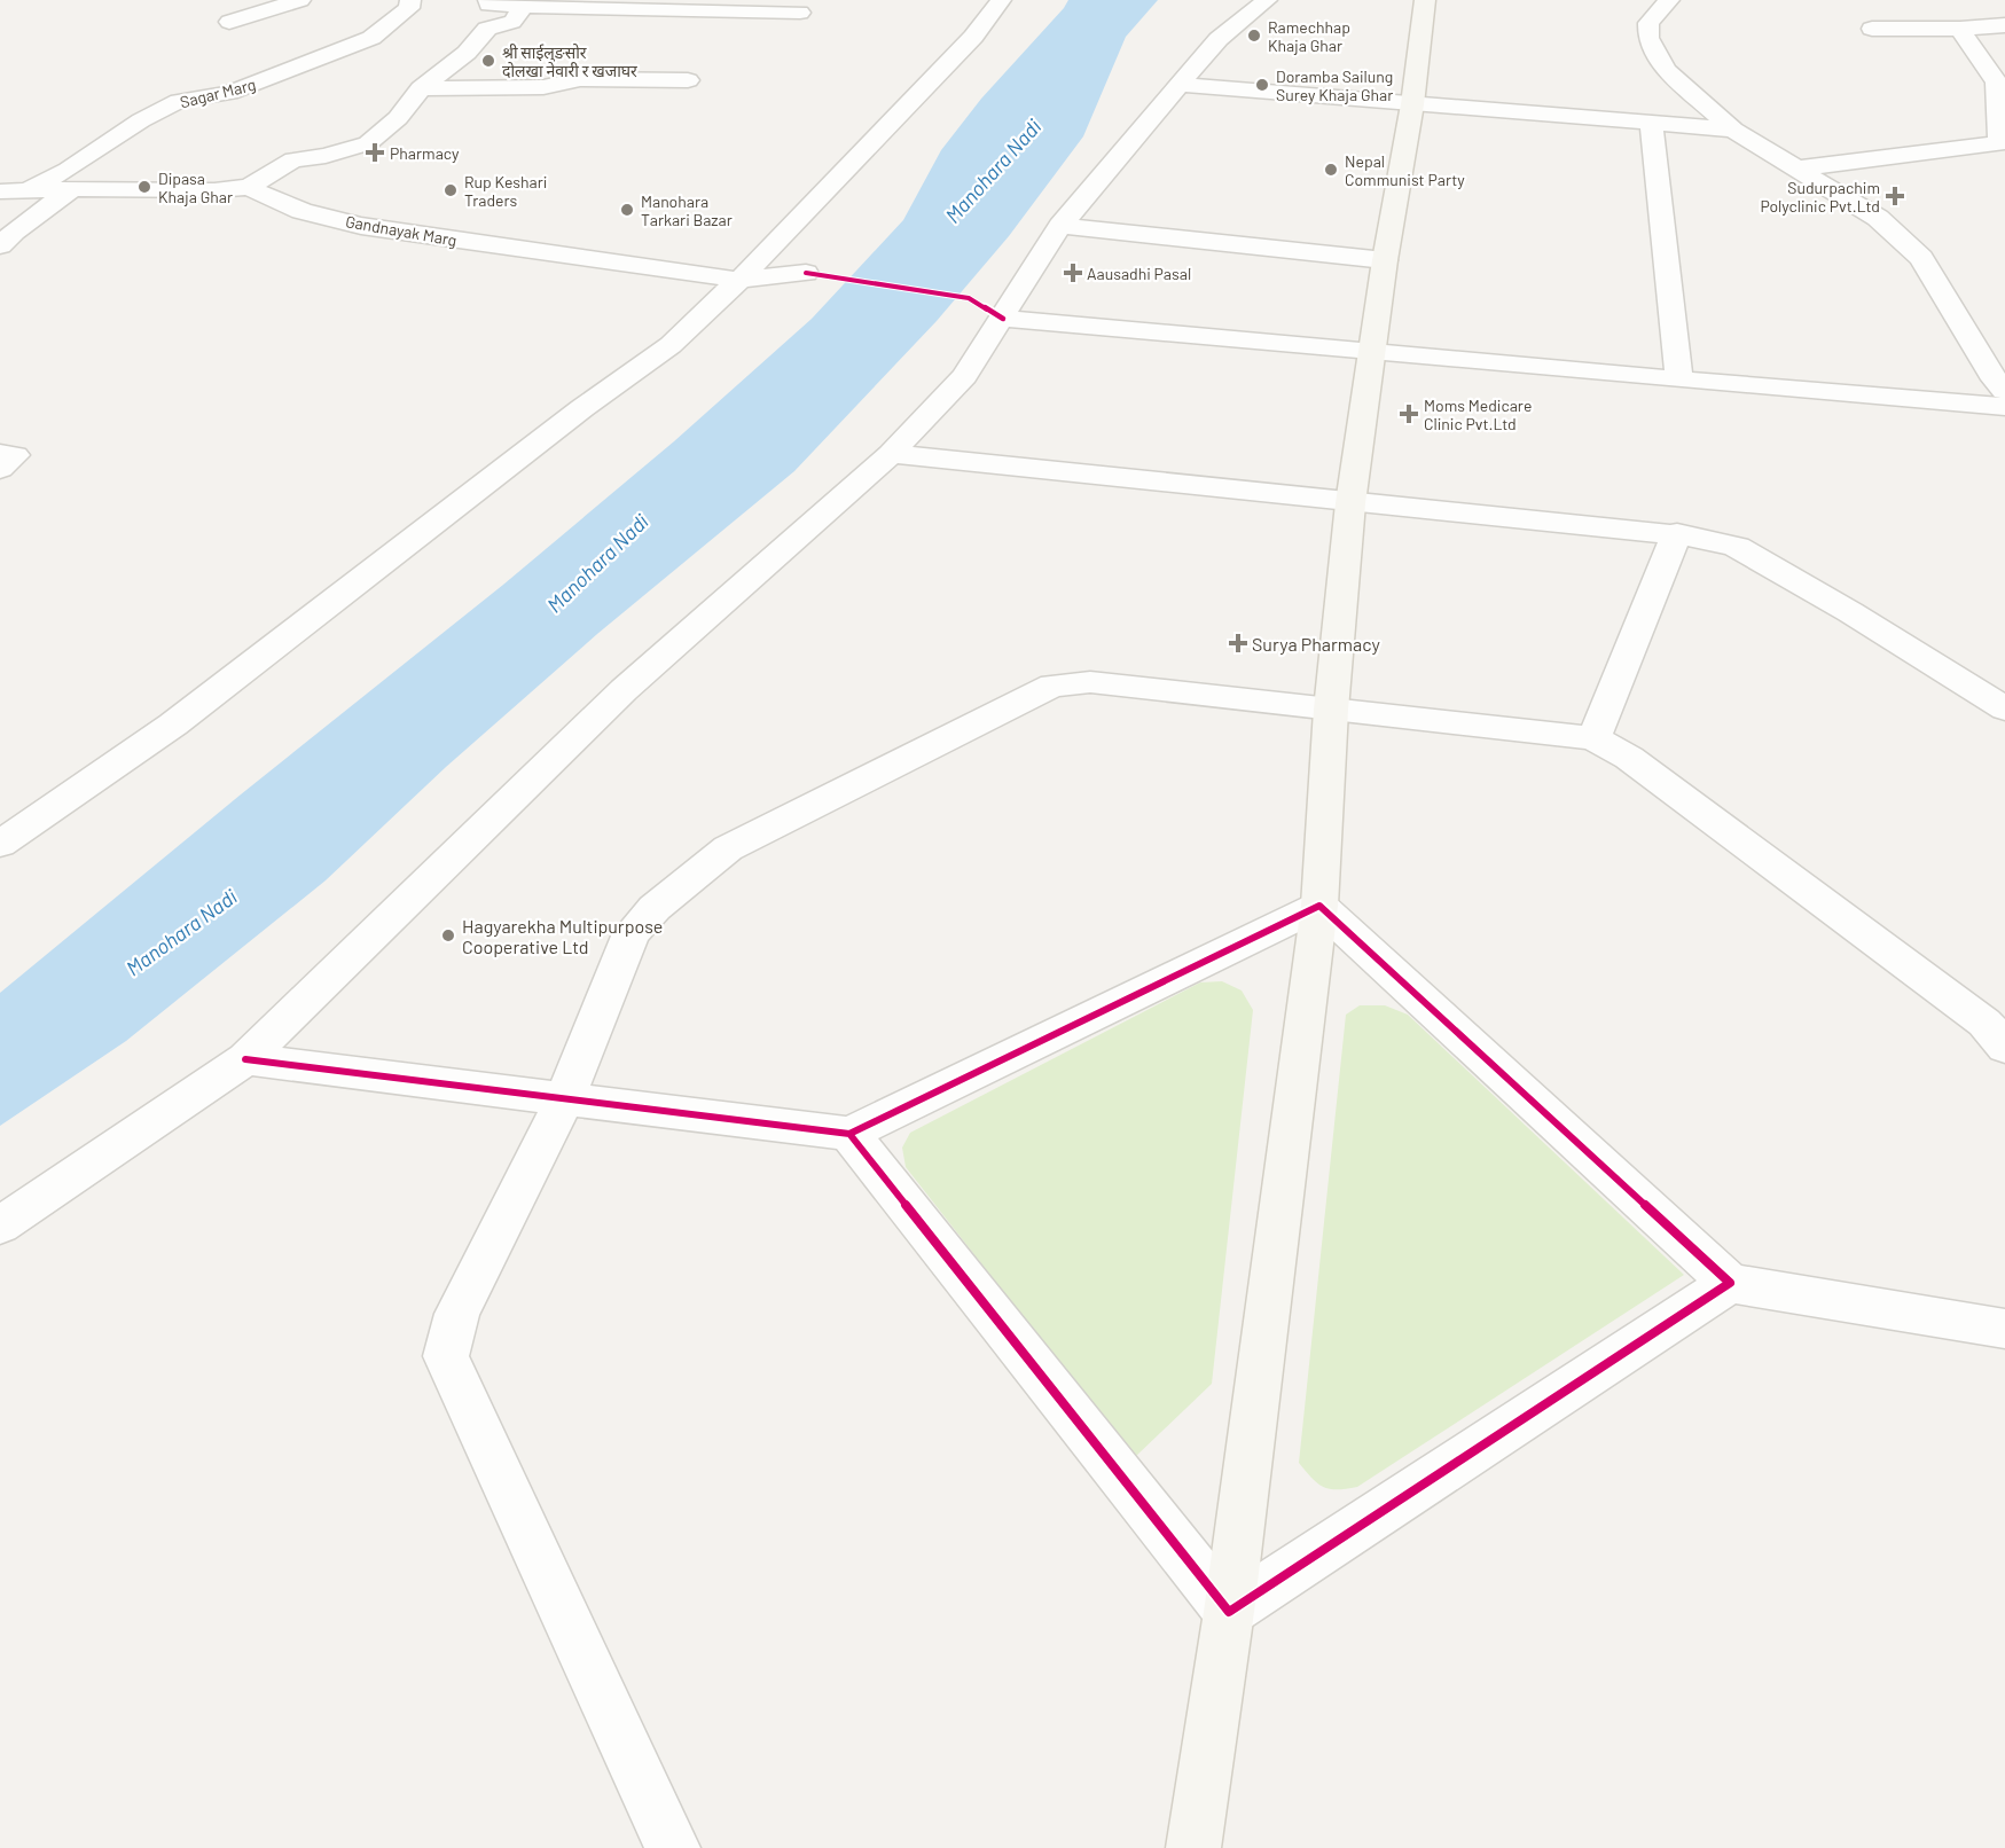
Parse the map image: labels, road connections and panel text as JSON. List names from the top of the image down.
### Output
{
  "streets": {
    "street": ["Sagar Marg", "Gandnayak Marg"]
  },
  "water": ["Manohara Nadi"],
  "places": {
    "other": [
      "Ramechhap Khaja Ghar",
      "श्री साईलुङसोर दोलखा नेवारी र खजाघर",
      "Doramba Sailung Surey Khaja Ghar",
      "Nepal Communist Party",
      "Dipasa Khaja Ghar",
      "Rup Keshari Traders",
      "Manohara Tarkari Bazar",
      "Hagyarekha Multipurpose Cooperative Ltd"
    ],
    "health": [
      "Pharmacy",
      "Sudurpachim Polyclinic Pvt.Ltd",
      "Aausadhi Pasal",
      "Moms Medicare Clinic Pvt.Ltd",
      "Surya Pharmacy"
    ]
  }
}
